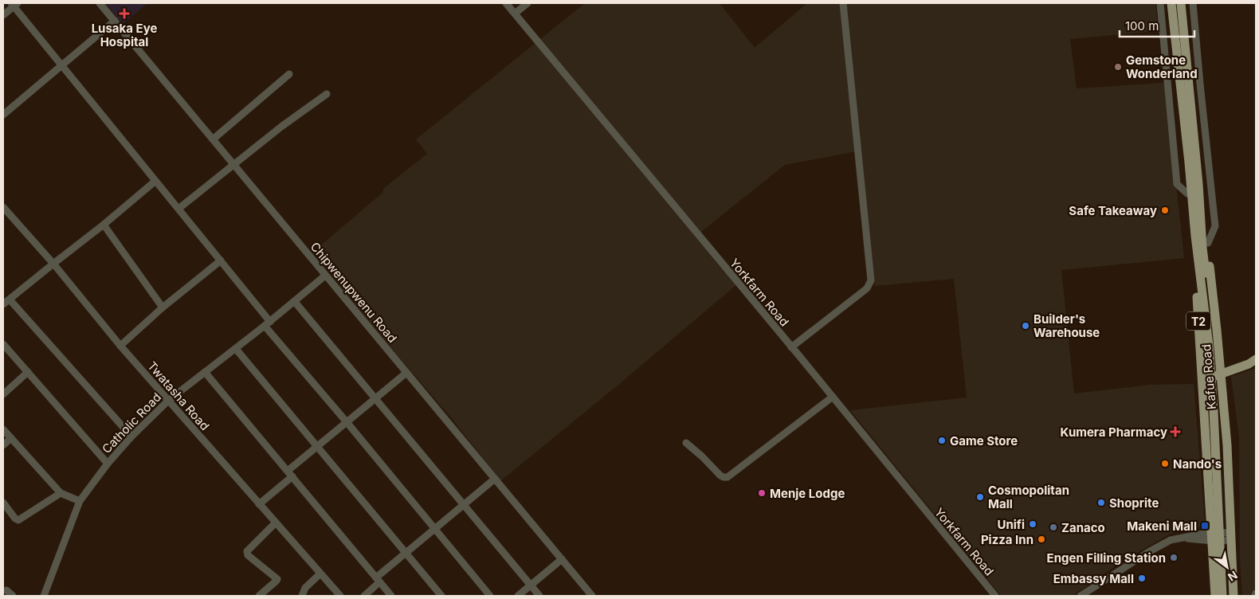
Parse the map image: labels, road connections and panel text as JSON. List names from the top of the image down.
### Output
{
  "streets": {
    "main road": ["T2", "Kafue Road"],
    "street": [
      "Chipwenupwenu Road",
      "Yorkfarm Road",
      "Twatasha Road",
      "Catholic Road"
    ]
  },
  "crossings": [
    ["Chipwenupwenu Road", "Catholic Road"],
    ["Twatasha Road", "Catholic Road"]
  ],
  "places": {
    "health": ["Lusaka Eye Hospital", "Kumera Pharmacy"],
    "other": [
      "Gemstone Wonderland",
      "Safe Takeaway",
      "Builder's Warehouse",
      "Game Store",
      "Nando's",
      "Menje Lodge",
      "Cosmopolitan Mall",
      "Shoprite",
      "Unifi",
      "Zanaco",
      "Pizza Inn",
      "Engen Filling Station",
      "Embassy Mall"
    ],
    "transit": ["Makeni Mall"]
  },
  "scale_bar": "100 m",
  "north": "bottom right"
}
